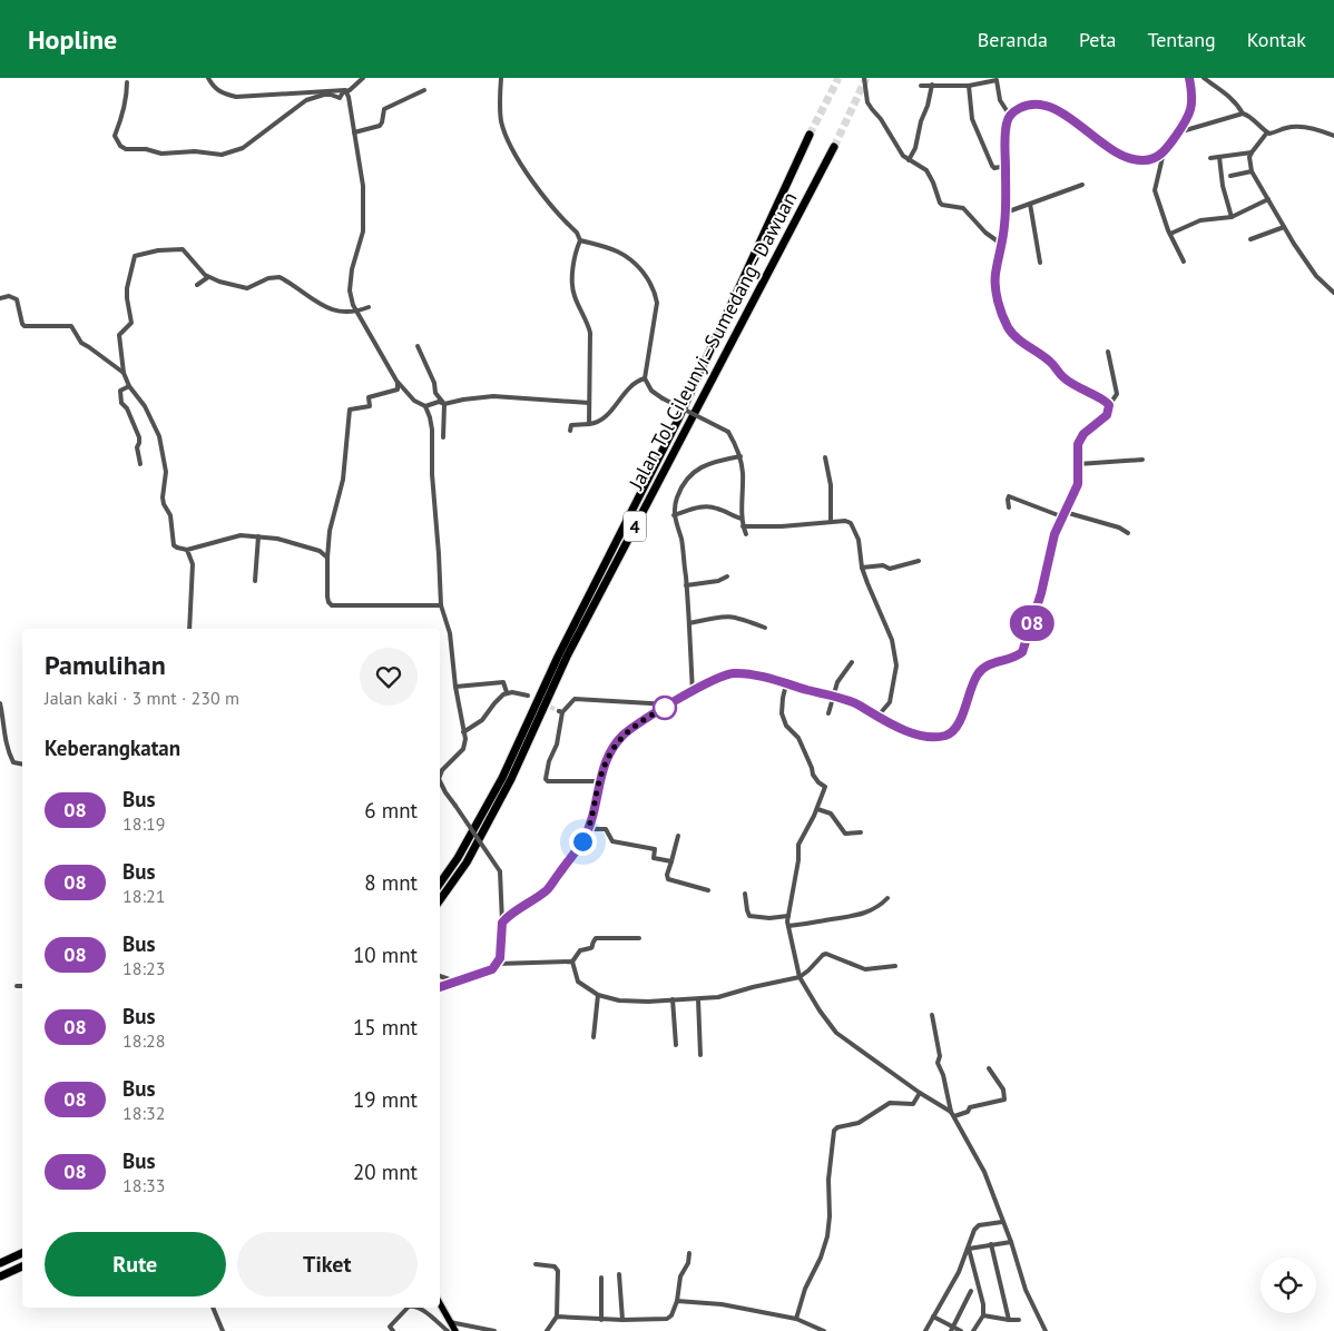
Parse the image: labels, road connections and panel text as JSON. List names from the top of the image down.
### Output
{
  "streets": {
    "highway": ["Jalan Tol Cileunyi–Sumedang–Dawuan", "4"]
  },
  "lines": ["bus line 08"],
  "page": {
    "header": "Hopline",
    "nav": [
      "Beranda",
      "Peta",
      "Tentang",
      "Kontak"
    ],
    "on_map": "08",
    "heading": [
      ["Pamulihan", "Jalan kaki · 3 mnt · 230 m"],
      "Keberangkatan"
    ],
    "list": [
      {
        "mark": "08",
        "name": "Bus",
        "note": "18:19",
        "value": "6 mnt"
      },
      {
        "mark": "08",
        "name": "Bus",
        "note": "18:21",
        "value": "8 mnt"
      },
      {
        "mark": "08",
        "name": "Bus",
        "note": "18:23",
        "value": "10 mnt"
      },
      {
        "mark": "08",
        "name": "Bus",
        "note": "18:28",
        "value": "15 mnt"
      },
      {
        "mark": "08",
        "name": "Bus",
        "note": "18:32",
        "value": "19 mnt"
      },
      {
        "mark": "08",
        "name": "Bus",
        "note": "18:33",
        "value": "20 mnt"
      }
    ],
    "buttons": ["Rute", "Tiket"]
  }
}
